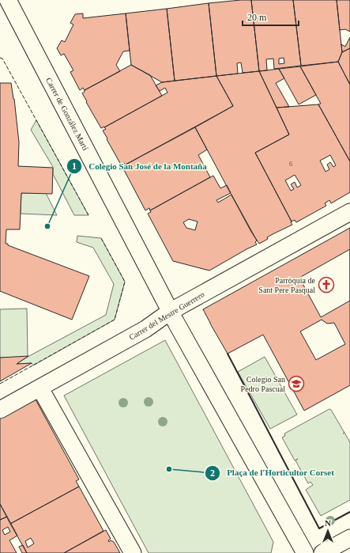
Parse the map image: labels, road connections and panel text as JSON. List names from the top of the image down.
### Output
{
  "streets": {
    "street": ["Carrer de González Martí", "Carrer del Mestre Guerrero"]
  },
  "crossings": [
    ["Carrer de González Martí", "Carrer del Mestre Guerrero"]
  ],
  "places": {
    "other": ["Colegio San José de la Montaña", "Plaça de l'Horticultor Corset"],
    "church": ["Parròquia de Sant Pere Pasqual"],
    "school or university": ["Colegio San Pedro Pascual"]
  },
  "house_numbers": ["6"],
  "scale_bar": "20 m",
  "north": "top"
}
